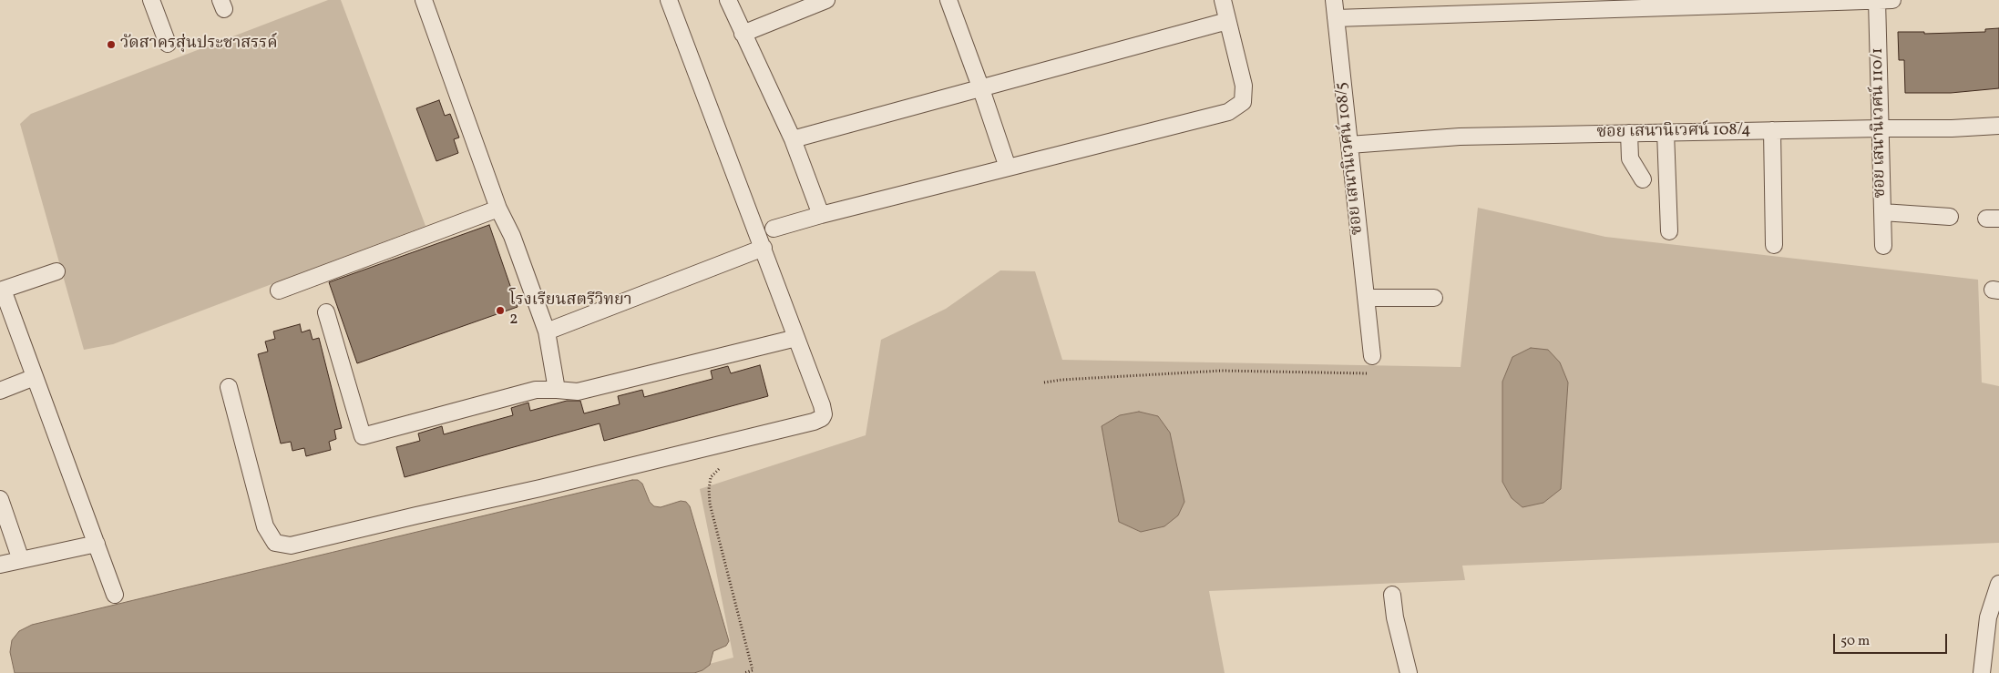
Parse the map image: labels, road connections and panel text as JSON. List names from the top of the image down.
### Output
{
  "streets": {
    "street": ["ซอย เสนานิเวศน์ 110/1", "ซอย เสนานิเวศน์ 108/4", "ซอย เสนานิเวศน์ 108/5"]
  },
  "crossings": [
    ["ซอย เสนานิเวศน์ 110/1", "ซอย เสนานิเวศน์ 108/4"],
    ["ซอย เสนานิเวศน์ 108/4", "ซอย เสนานิเวศน์ 108/5"]
  ],
  "places": ["วัดสาครสุ่นประชาสรรค์", "โรงเรียนสตรีวิทยา 2"],
  "scale_bar": "50 m"
}
